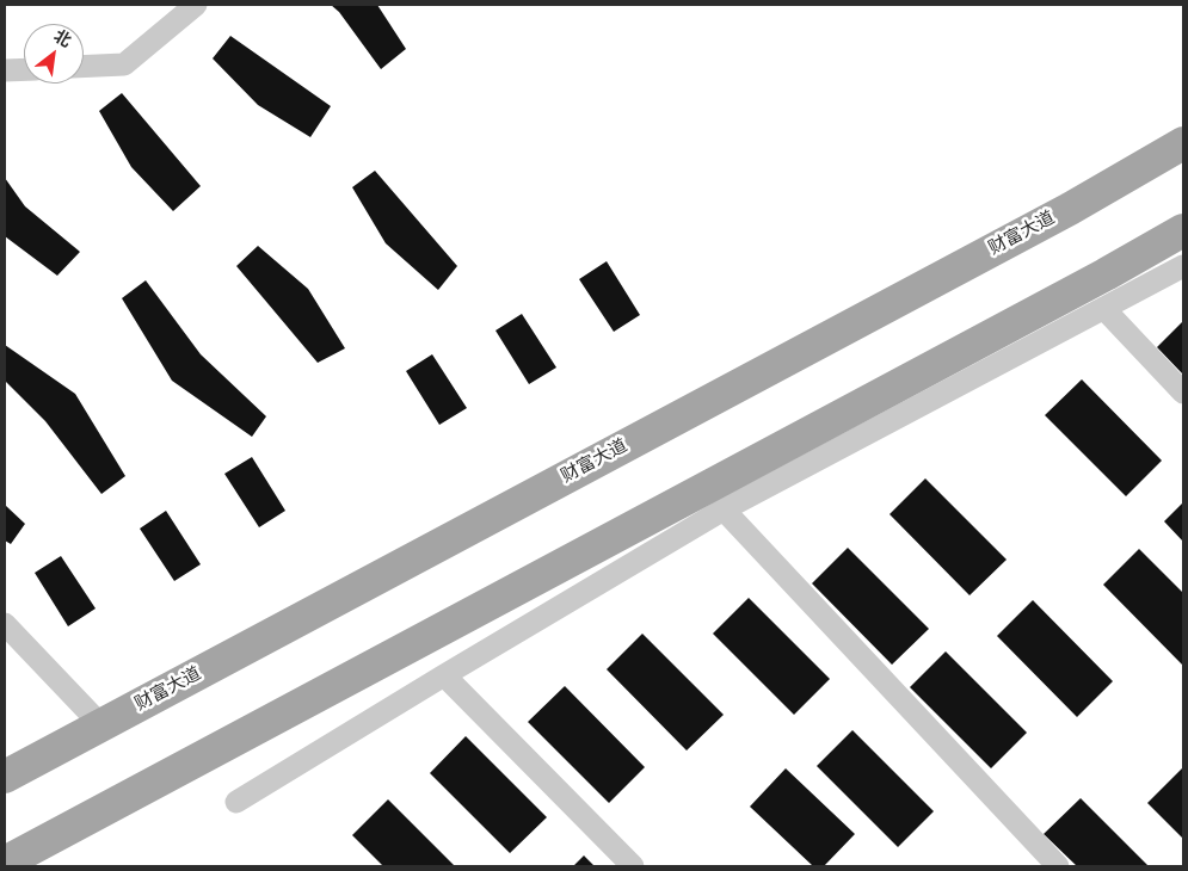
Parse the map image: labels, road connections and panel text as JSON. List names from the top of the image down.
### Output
{
  "streets": {
    "main road": ["财富大道"]
  },
  "north": "top right"
}
